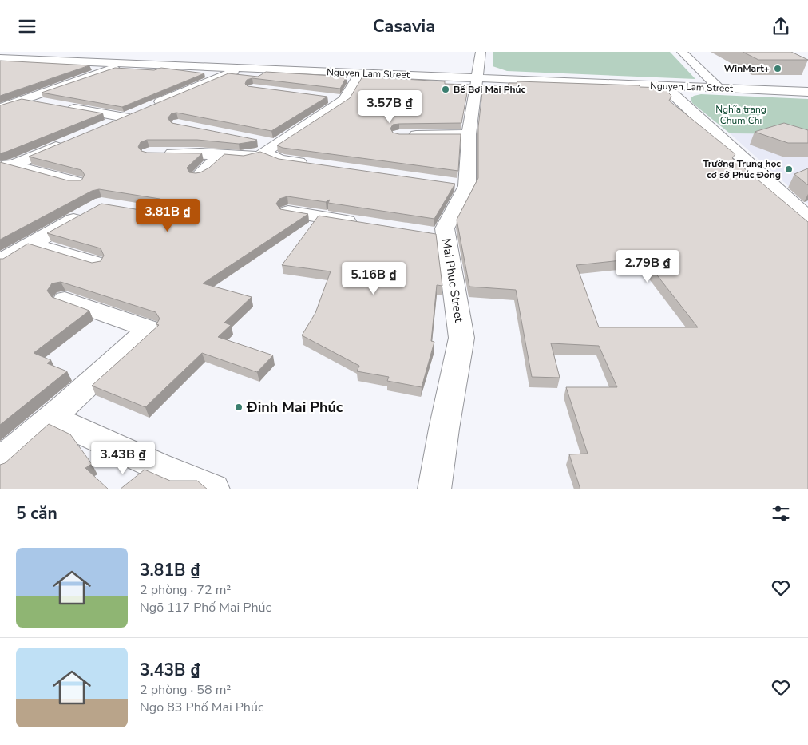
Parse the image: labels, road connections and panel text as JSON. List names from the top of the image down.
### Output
{
  "streets": {
    "street": ["Nguyen Lam Street", "Mai Phuc Street"]
  },
  "crossings": [
    ["Nguyen Lam Street", "Mai Phuc Street"]
  ],
  "parks": ["Nghĩa trang Chum Chi"],
  "places": [
    "WinMart+",
    "Bể Bơi Mai Phúc",
    "Trường Trung học cơ sở Phúc Đồng",
    "Đinh Mai Phúc"
  ],
  "page": {
    "header": "Casavia",
    "price": [
      "3.57B ₫",
      "3.81B ₫",
      "2.79B ₫",
      "5.16B ₫",
      "3.43B ₫"
    ],
    "heading": "5 căn",
    "list": [
      {
        "name": "3.81B ₫",
        "note": "2 phòng · 72 m² · Ngõ 117 Phố Mai Phúc"
      },
      {
        "name": "3.43B ₫",
        "note": "2 phòng · 58 m² · Ngõ 83 Phố Mai Phúc"
      }
    ]
  }
}
